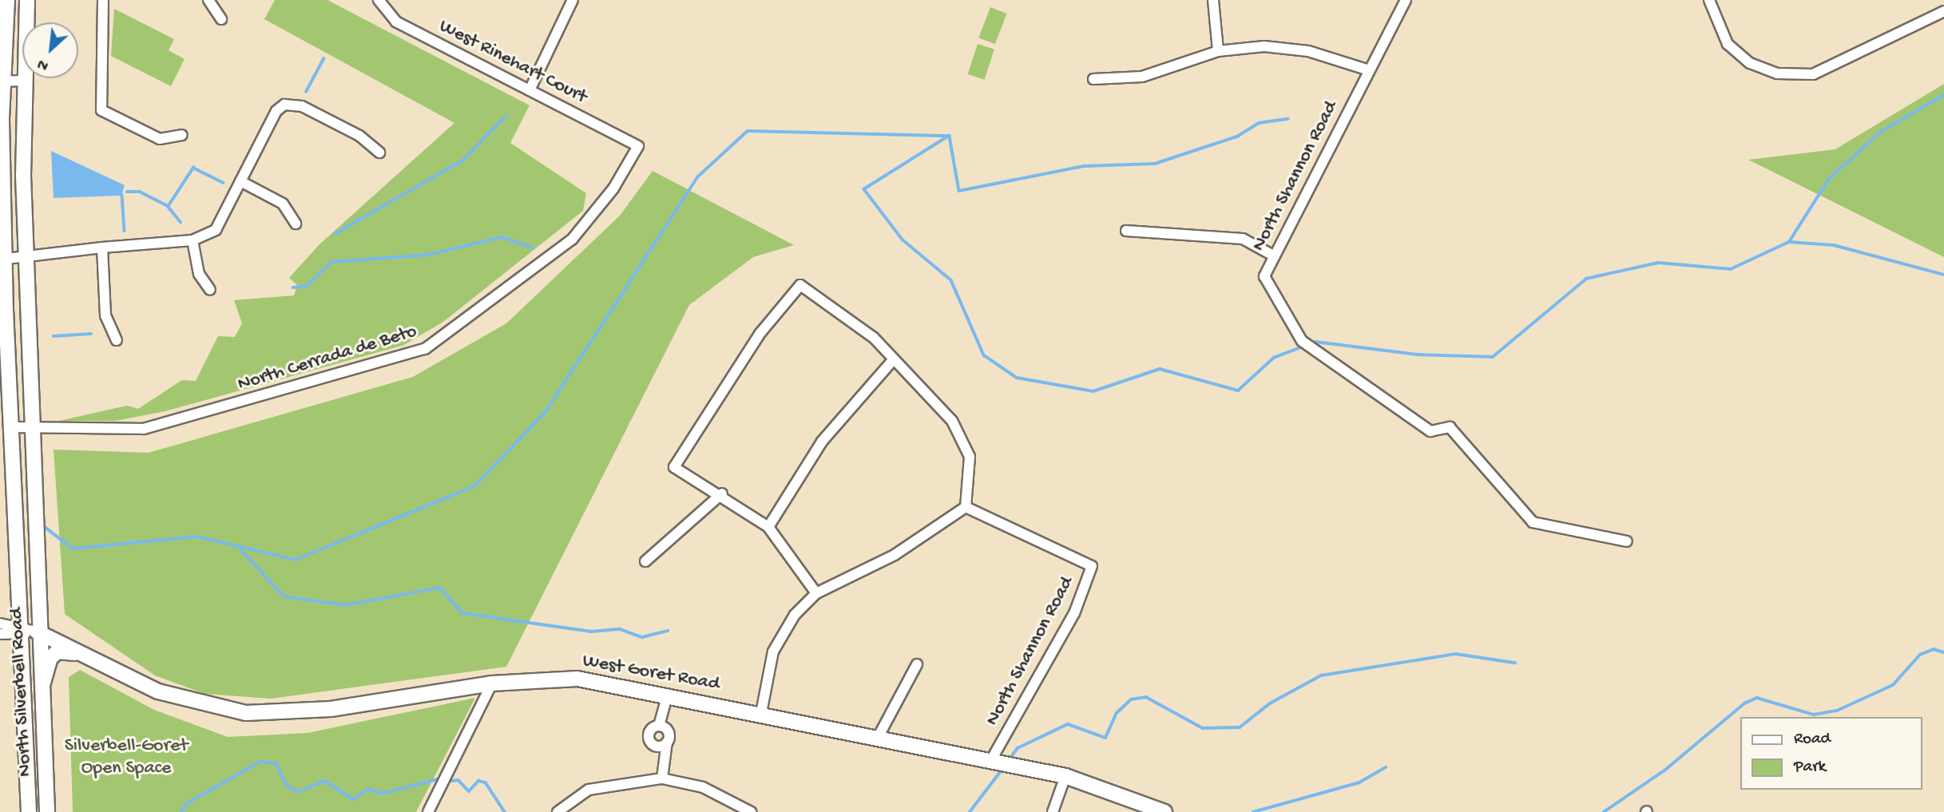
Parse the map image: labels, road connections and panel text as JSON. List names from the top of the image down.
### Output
{
  "streets": {
    "main road": ["West Goret Road", "North Silverbell Road"],
    "street": ["West Rinehart Court", "North Shannon Road", "North Cerrada de Beto"]
  },
  "crossings": [
    ["West Rinehart Court", "North Cerrada de Beto"],
    ["North Shannon Road", "West Goret Road"],
    ["North Cerrada de Beto", "North Silverbell Road"],
    ["West Goret Road", "North Silverbell Road"]
  ],
  "parks": ["Silverbell-Goret Open Space"],
  "legend": ["Road", "Park"],
  "north": "bottom left"
}
